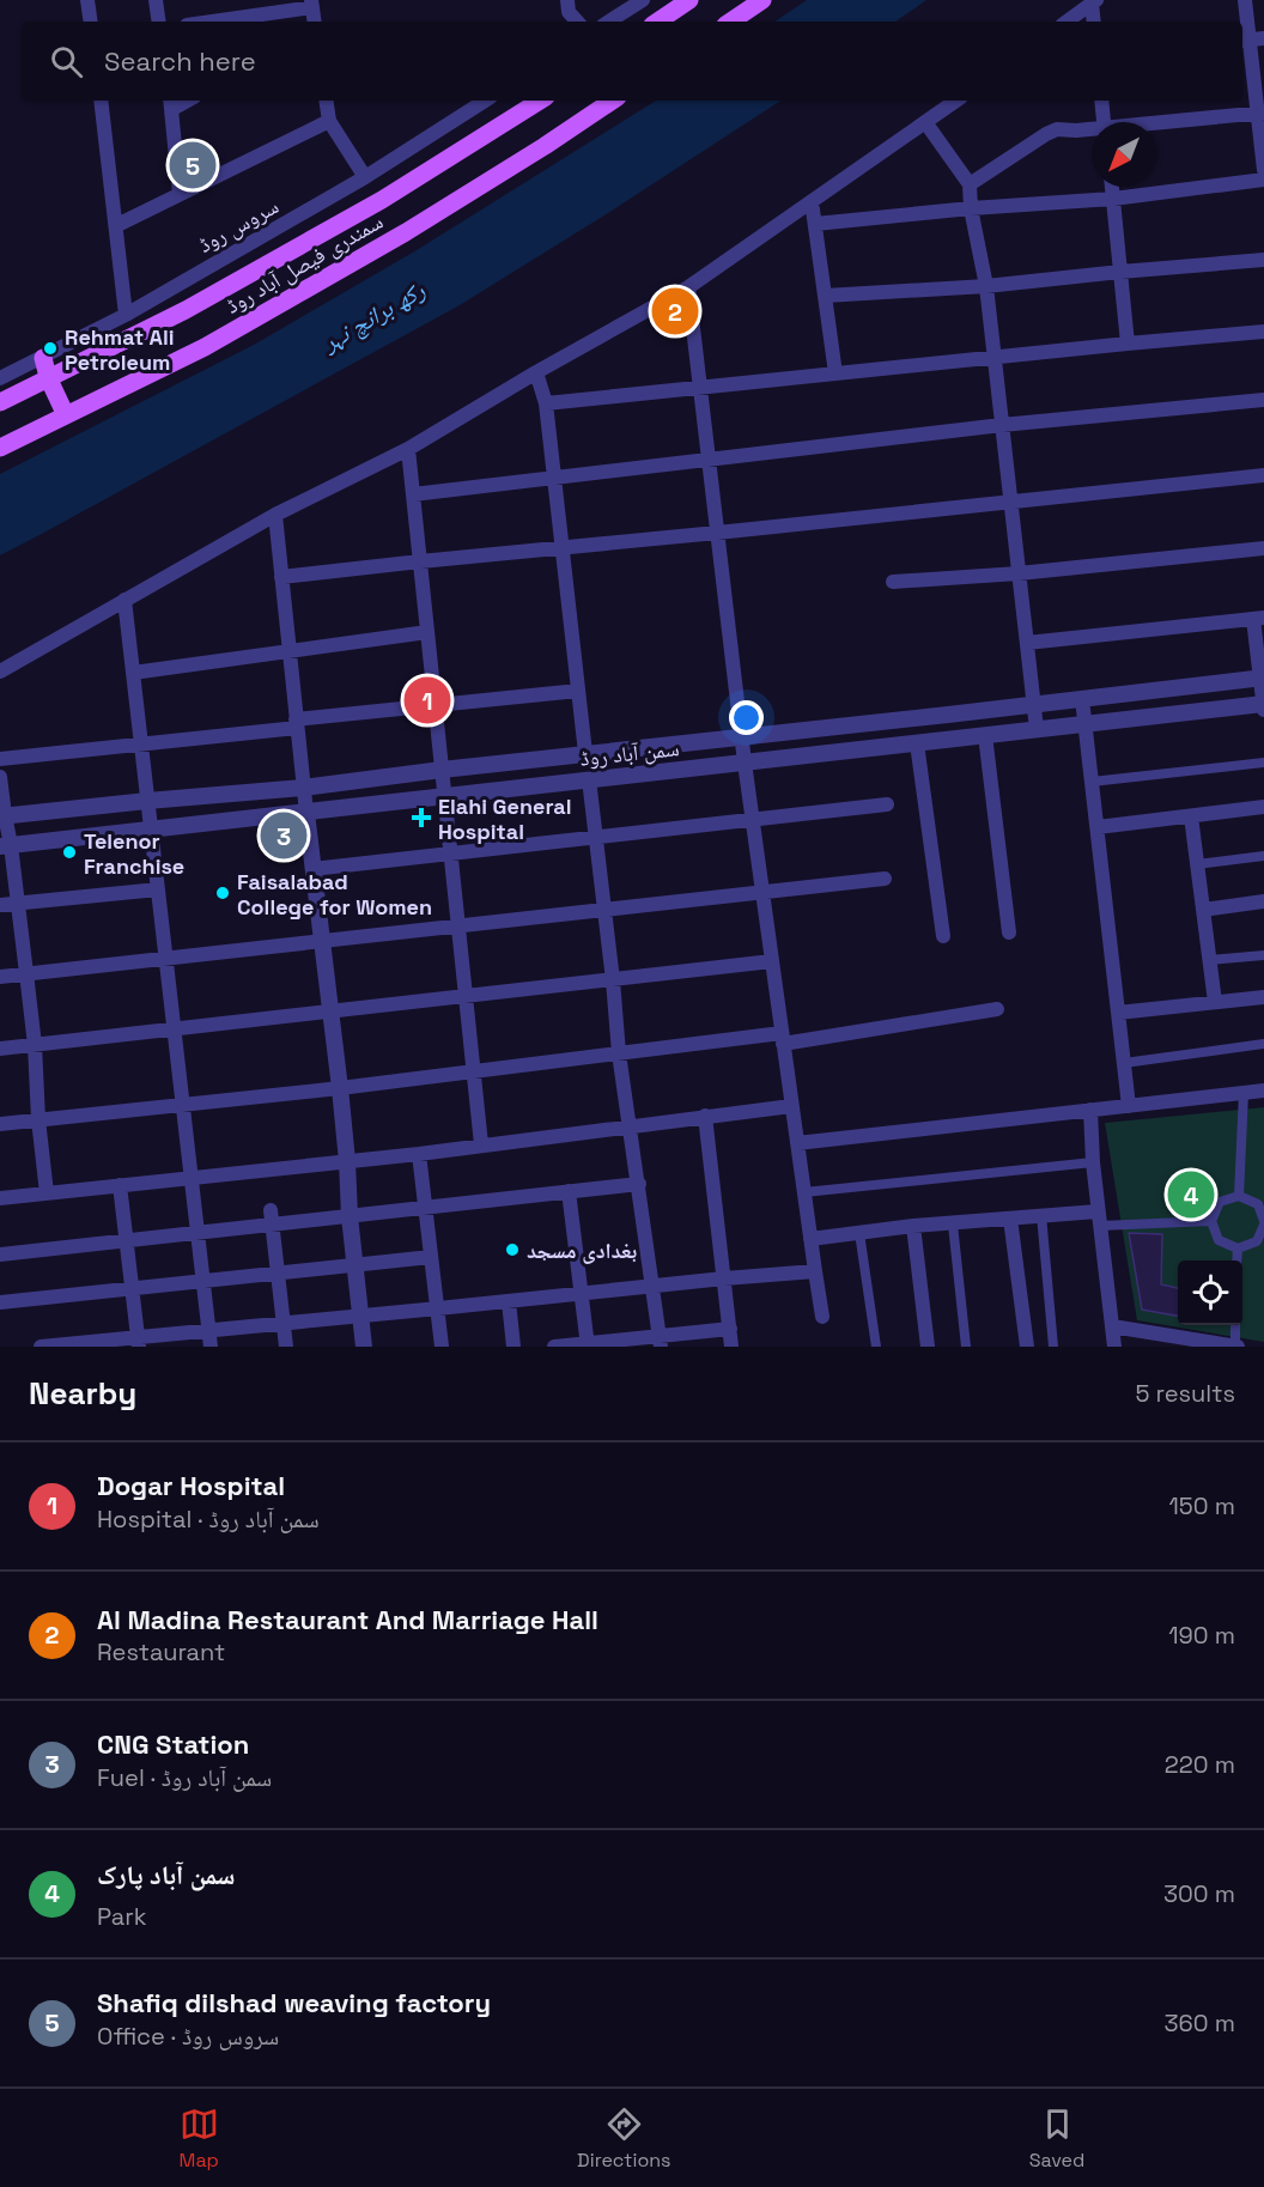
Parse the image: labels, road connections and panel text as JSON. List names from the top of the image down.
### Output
{
  "streets": {
    "main road": ["سمندری فیصل آباد روڈ"],
    "street": ["سروس روڈ", "سمن آباد روڈ"]
  },
  "water": ["رکھ برانچ نہر"],
  "places": {
    "other": [
      "Rehmat Ali Petroleum",
      "Telenor Franchise",
      "Faisalabad College for Women",
      "بغدادی مسجد"
    ],
    "health": ["Elahi General Hospital"]
  },
  "north": "bottom left",
  "page": {
    "search": "Search here",
    "pins": [
      "5",
      "2",
      "1",
      "3",
      "4"
    ],
    "heading": ["Nearby", "5 results"],
    "list": [
      {
        "mark": "1",
        "name": "Dogar Hospital",
        "note": "Hospital · سمن آباد روڈ",
        "value": "150 m"
      },
      {
        "mark": "2",
        "name": "Al Madina Restaurant And Marriage Hall",
        "note": "Restaurant",
        "value": "190 m"
      },
      {
        "mark": "3",
        "name": "CNG Station",
        "note": "Fuel · سمن آباد روڈ",
        "value": "220 m"
      },
      {
        "mark": "4",
        "name": "سمن آباد پارک",
        "note": "Park",
        "value": "300 m"
      },
      {
        "mark": "5",
        "name": "Shafiq dilshad weaving factory",
        "note": "Office · سروس روڈ",
        "value": "360 m"
      }
    ],
    "nav": ["Map", "Directions", "Saved"]
  }
}
